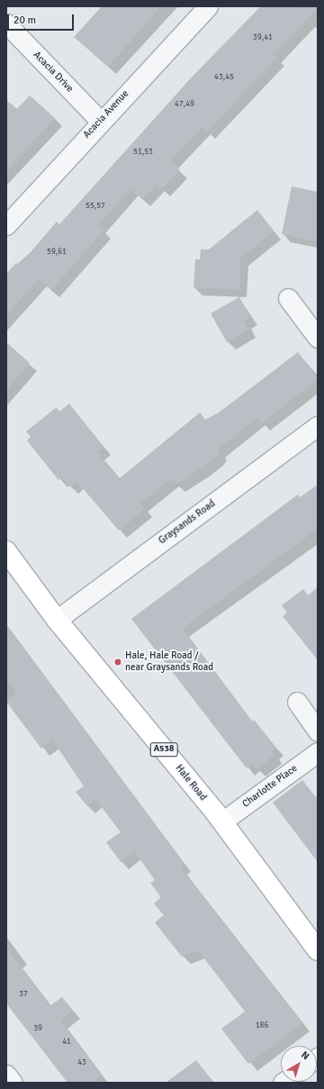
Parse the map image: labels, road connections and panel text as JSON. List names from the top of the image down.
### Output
{
  "streets": {
    "main road": ["A538", "Hale Road"],
    "street": [
      "Acacia Drive",
      "Acacia Avenue",
      "Graysands Road",
      "Charlotte Place"
    ]
  },
  "crossings": [
    ["Acacia Drive", "Acacia Avenue"],
    ["Graysands Road", "Hale Road"],
    ["Hale Road", "Charlotte Place"]
  ],
  "places": ["Hale, Hale Road / near Graysands Road"],
  "house_numbers": [
    "39,41",
    "43,45",
    "47,49",
    "51,53",
    "55,57",
    "59,61",
    "37",
    "186",
    "39",
    "41",
    "43"
  ],
  "scale_bar": "20 m",
  "north": "top right"
}
